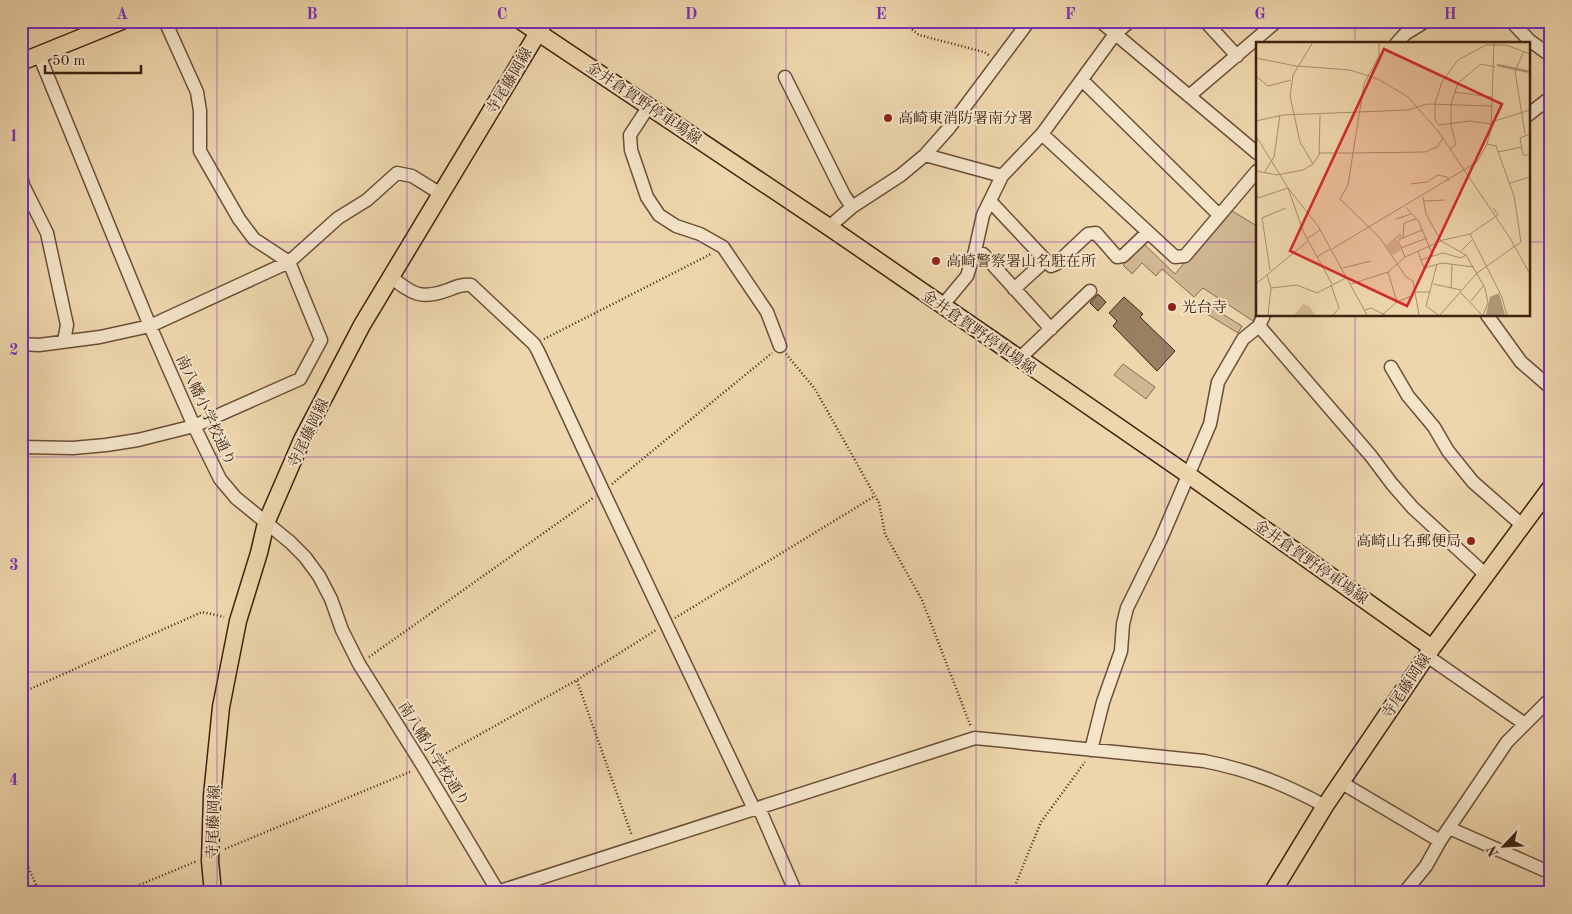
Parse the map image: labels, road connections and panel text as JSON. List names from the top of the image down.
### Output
{
  "streets": {
    "main road": ["寺尾藤岡線", "金井倉賀野停車場線"],
    "street": ["南八幡小学校通り"]
  },
  "crossings": [
    ["寺尾藤岡線", "金井倉賀野停車場線"],
    ["寺尾藤岡線", "南八幡小学校通り"]
  ],
  "places": [
    "高崎東消防署南分署",
    "高崎警察署山名駐在所",
    "光台寺",
    "高崎山名郵便局"
  ],
  "scale_bar": "50 m",
  "north": "bottom left",
  "grid": {
    "columns": [
      "A",
      "B",
      "C",
      "D",
      "E",
      "F",
      "G",
      "H"
    ],
    "rows": [
      "1",
      "2",
      "3",
      "4"
    ]
  }
}
